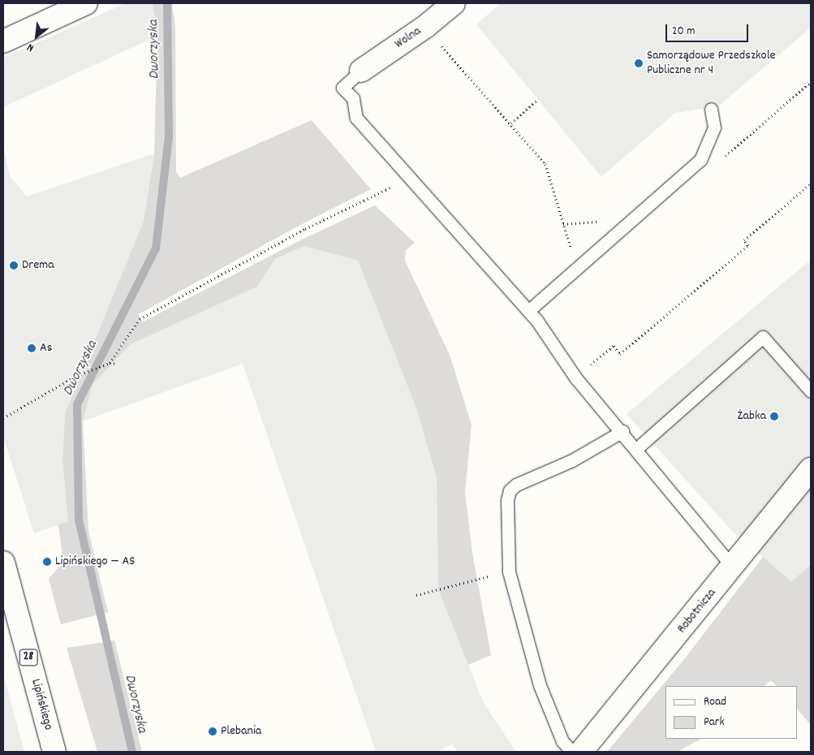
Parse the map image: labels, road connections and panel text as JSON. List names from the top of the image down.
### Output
{
  "streets": {
    "street": [
      "Wolna",
      "Robotnicza",
      "28",
      "Lipińskiego"
    ]
  },
  "water": ["Dworzyska"],
  "places": [
    "Samorządowe Przedszkole Publiczne nr 4",
    "Drema",
    "As",
    "Żabka",
    "Lipińskiego — AS",
    "Plebania"
  ],
  "legend": ["Road", "Park"],
  "scale_bar": "20 m",
  "north": "bottom left"
}
